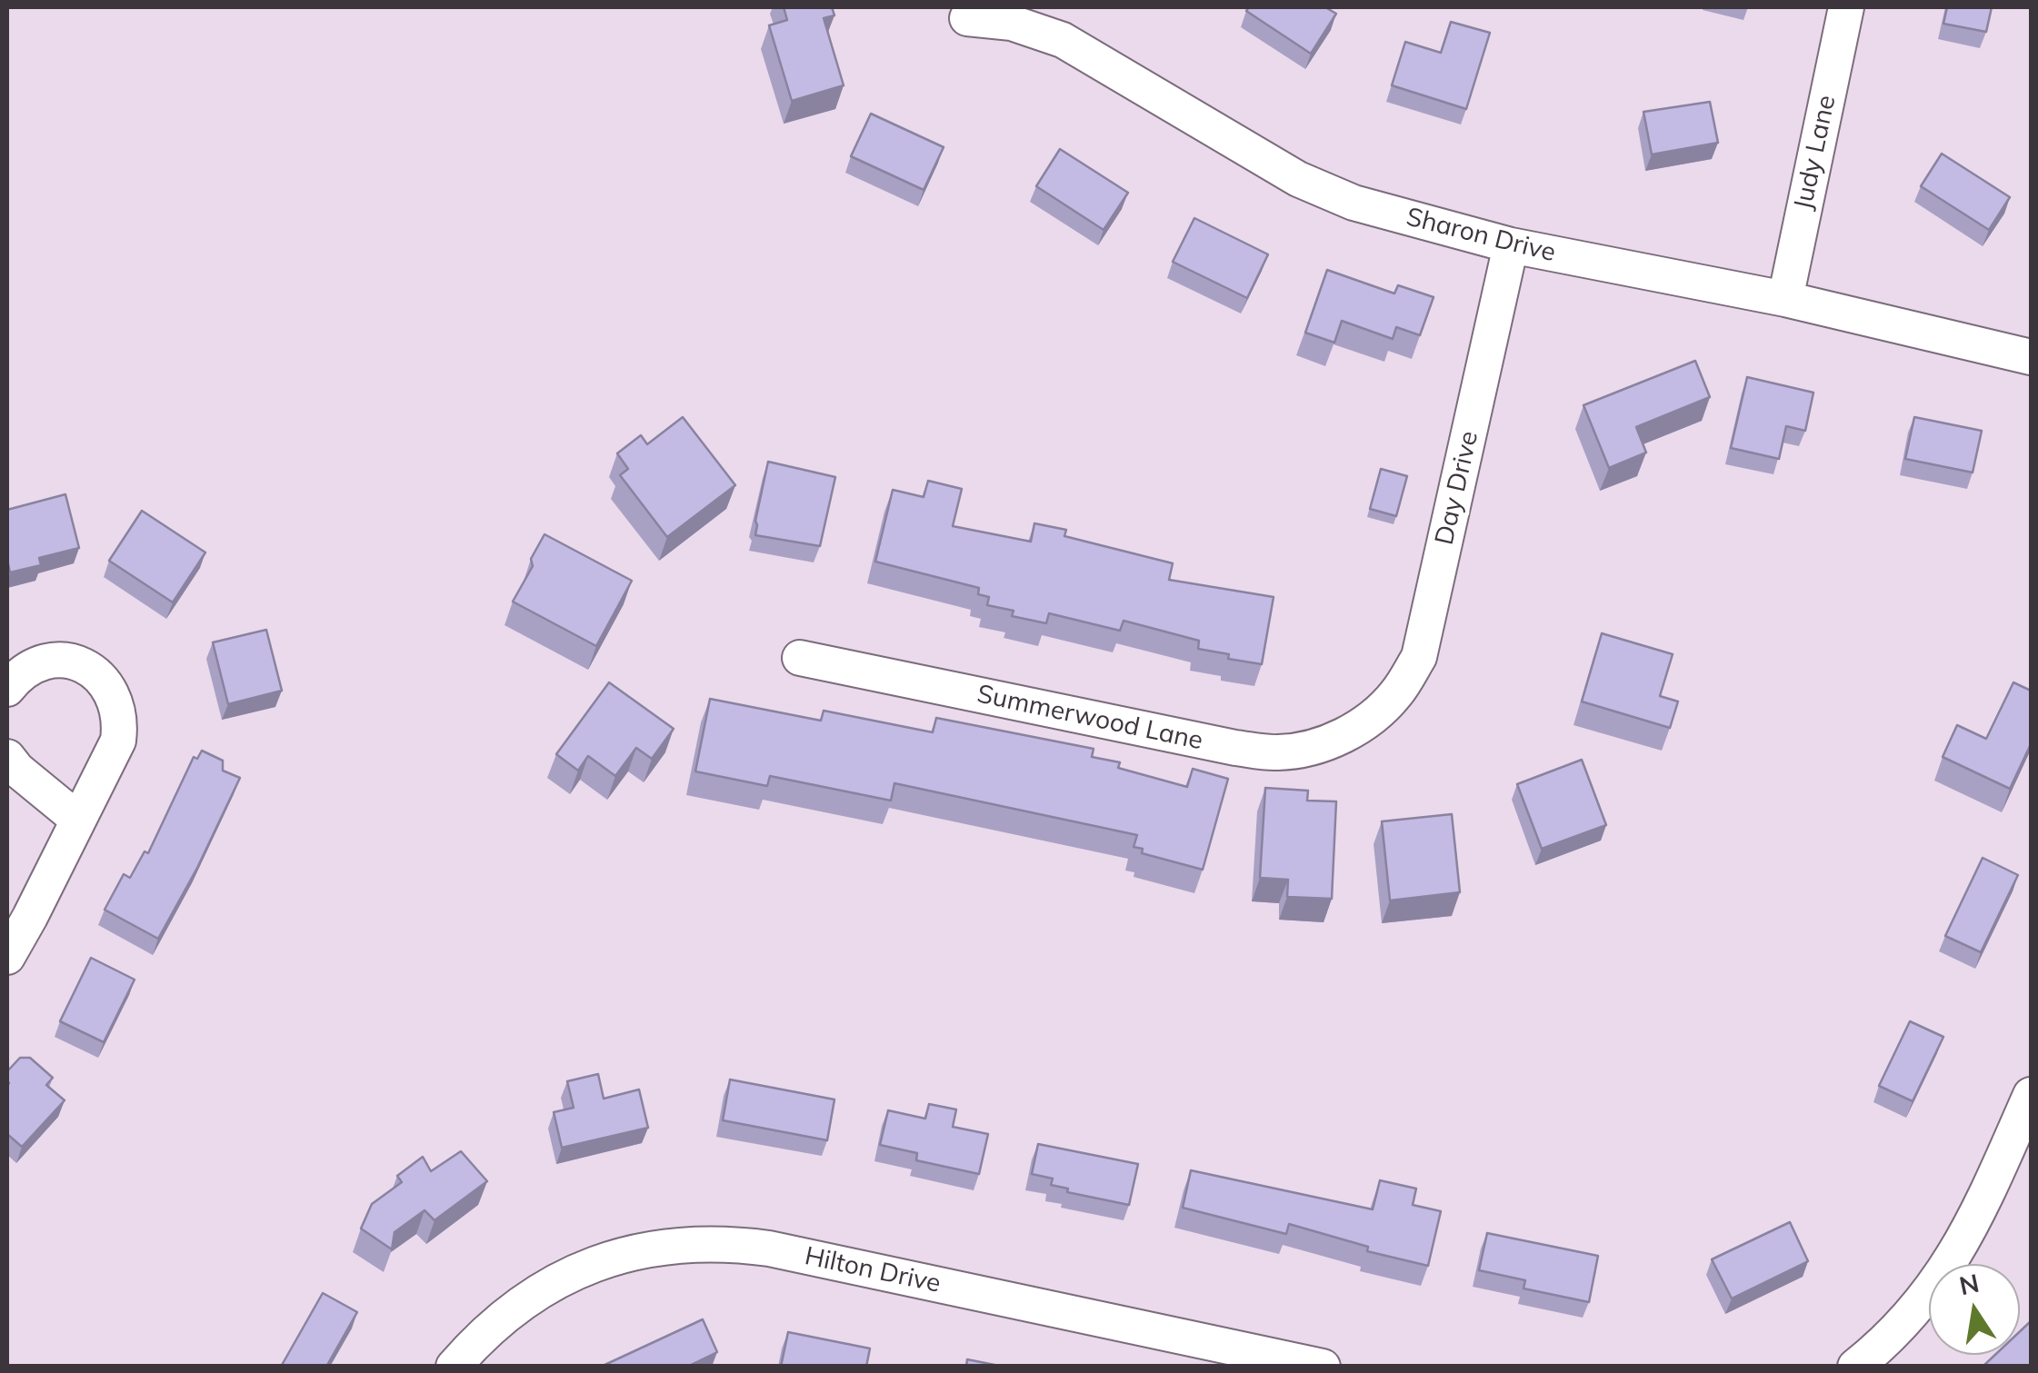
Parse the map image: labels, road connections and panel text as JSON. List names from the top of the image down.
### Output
{
  "streets": {
    "street": [
      "Judy Lane",
      "Sharon Drive",
      "Day Drive",
      "Summerwood Lane",
      "Hilton Drive"
    ]
  },
  "crossings": [
    ["Judy Lane", "Sharon Drive"],
    ["Sharon Drive", "Day Drive"],
    ["Day Drive", "Summerwood Lane"]
  ],
  "north": "top"
}
